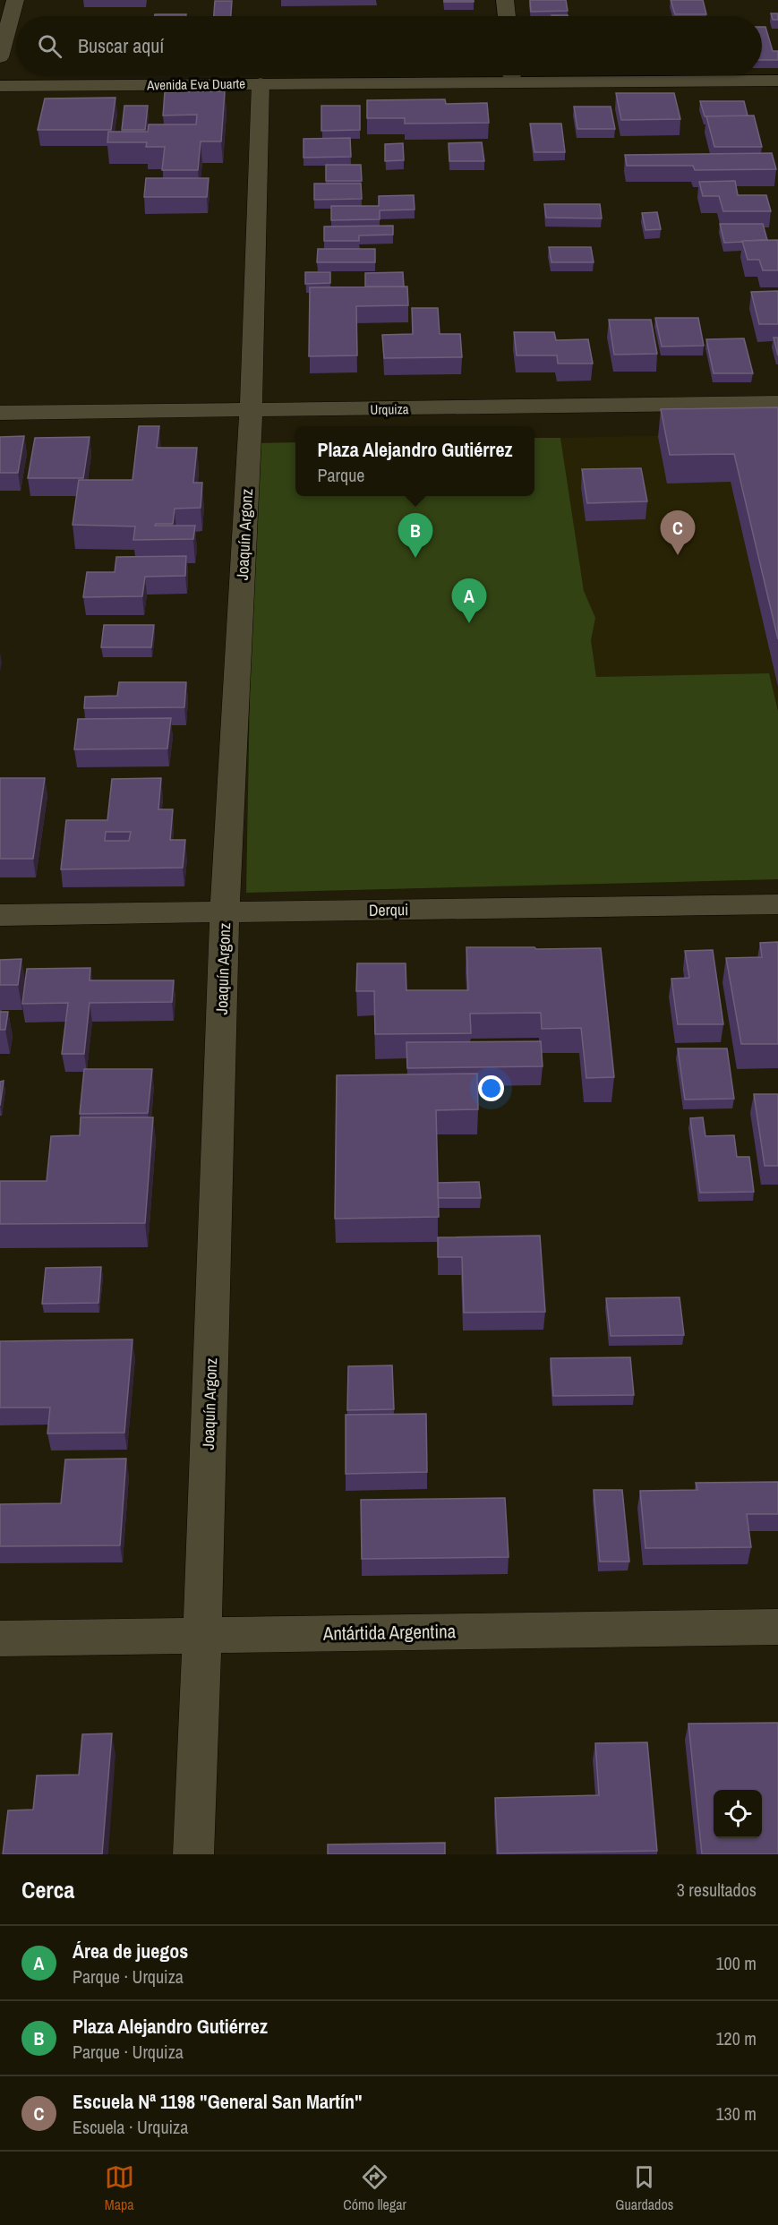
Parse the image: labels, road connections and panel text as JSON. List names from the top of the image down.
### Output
{
  "streets": {
    "street": [
      "Avenida Eva Duarte",
      "Urquiza",
      "Joaquín Argonz",
      "Derqui",
      "Antártida Argentina"
    ]
  },
  "crossings": [
    ["Avenida Eva Duarte", "Joaquín Argonz"],
    ["Urquiza", "Joaquín Argonz"],
    ["Joaquín Argonz", "Derqui"],
    ["Joaquín Argonz", "Antártida Argentina"]
  ],
  "page": {
    "search": "Buscar aquí",
    "popup": ["Plaza Alejandro Gutiérrez", "Parque"],
    "pins": ["C", "B", "A"],
    "heading": ["Cerca", "3 resultados"],
    "list": [
      {
        "mark": "A",
        "name": "Área de juegos",
        "note": "Parque · Urquiza",
        "value": "100 m"
      },
      {
        "mark": "B",
        "name": "Plaza Alejandro Gutiérrez",
        "note": "Parque · Urquiza",
        "value": "120 m"
      },
      {
        "mark": "C",
        "name": "Escuela Nª 1198 \"General San Martín\"",
        "note": "Escuela · Urquiza",
        "value": "130 m"
      }
    ],
    "nav": ["Mapa", "Cómo llegar", "Guardados"]
  }
}
